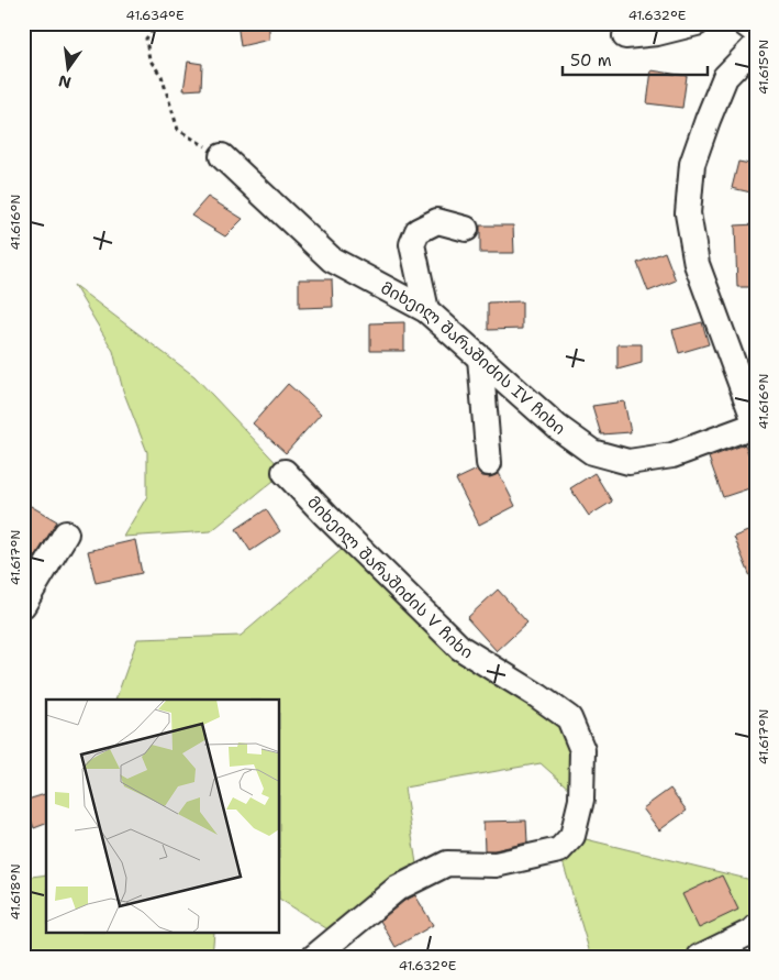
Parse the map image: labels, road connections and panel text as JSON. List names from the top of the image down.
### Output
{
  "streets": {
    "street": ["მიხეილ შარაშიძის IV ჩიხი", "მიხეილ შარაშიძის V ჩიხი"]
  },
  "scale_bar": "50 m",
  "north": "bottom",
  "coordinates": [
    "41.634°E",
    "41.632°E",
    "41.615°N",
    "41.616°N",
    "41.617°N",
    "41.618°N"
  ]
}
